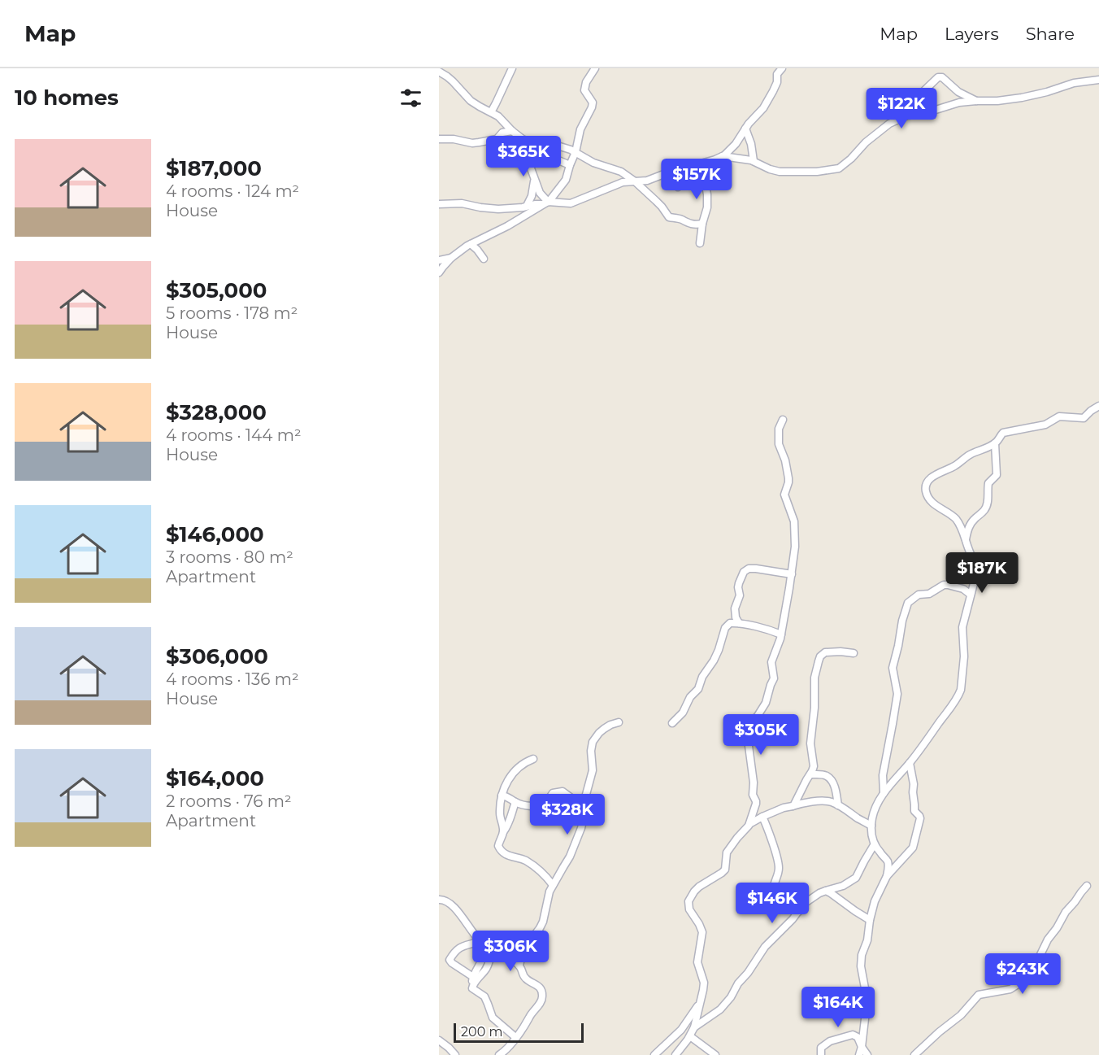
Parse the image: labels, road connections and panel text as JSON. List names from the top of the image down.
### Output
{
  "scale_bar": "200 m",
  "page": {
    "header": "Map",
    "nav": ["Map", "Layers", "Share"],
    "heading": "10 homes",
    "price": [
      "$122K",
      "$365K",
      "$157K",
      "$187K",
      "$305K",
      "$328K",
      "$146K",
      "$306K",
      "$243K",
      "$164K"
    ],
    "list": [
      {
        "name": "$187,000",
        "note": "4 rooms · 124 m² · House"
      },
      {
        "name": "$305,000",
        "note": "5 rooms · 178 m² · House"
      },
      {
        "name": "$328,000",
        "note": "4 rooms · 144 m² · House"
      },
      {
        "name": "$146,000",
        "note": "3 rooms · 80 m² · Apartment"
      },
      {
        "name": "$306,000",
        "note": "4 rooms · 136 m² · House"
      },
      {
        "name": "$164,000",
        "note": "2 rooms · 76 m² · Apartment"
      }
    ],
    "scale": "200 m"
  }
}
